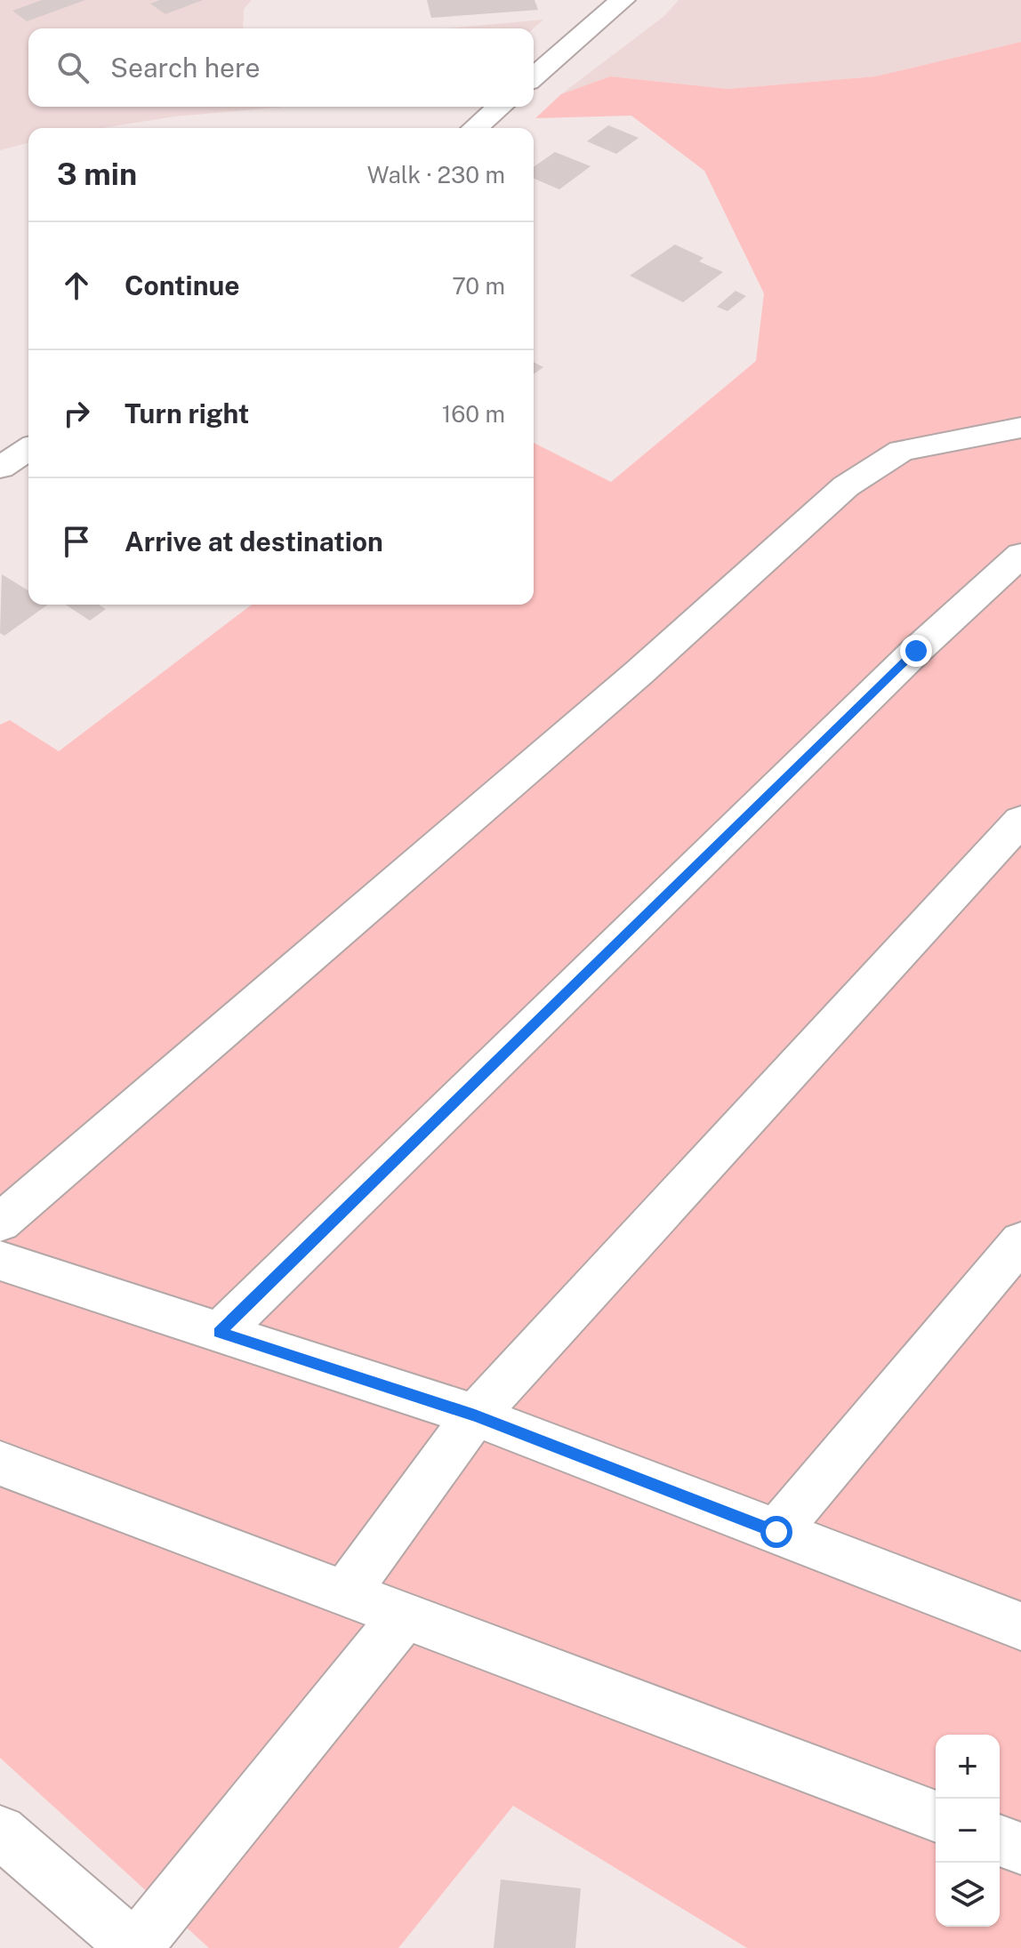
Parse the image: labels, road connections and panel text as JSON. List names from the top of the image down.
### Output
{
  "page": {
    "search": "Search here",
    "heading": ["3 min", "Walk · 230 m"],
    "list": [
      ["Continue", "70 m"],
      ["Turn right", "160 m"],
      "Arrive at destination"
    ],
    "map_buttons": ["+", "−"]
  }
}
